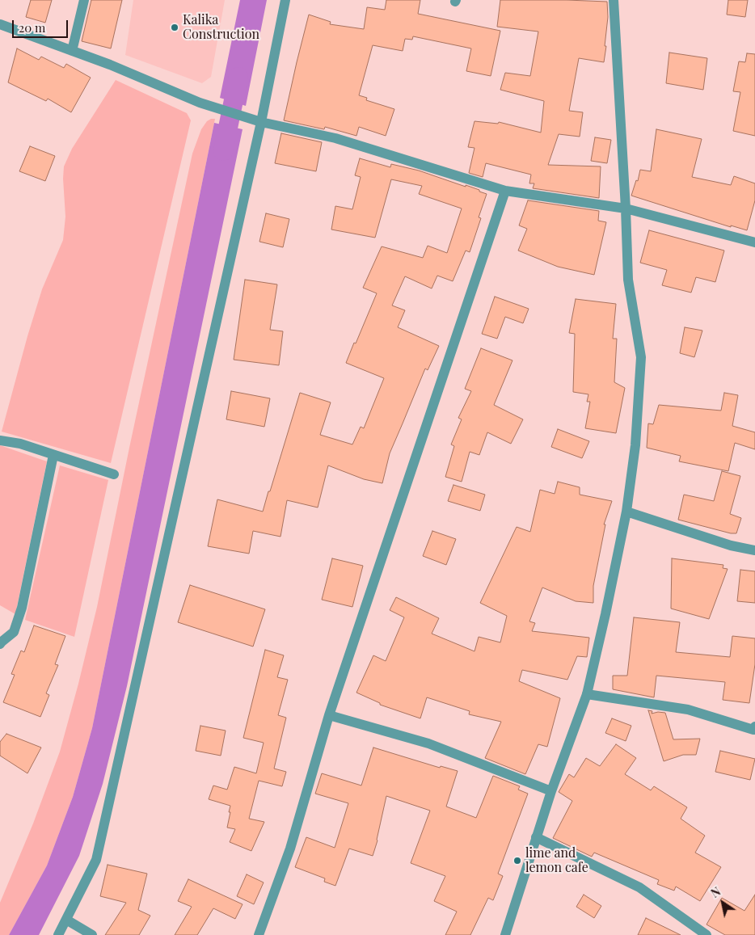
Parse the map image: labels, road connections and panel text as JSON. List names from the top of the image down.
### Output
{
  "places": ["Kalika Construction", "lime and lemon cafe"],
  "scale_bar": "20 m",
  "north": "top left"
}
